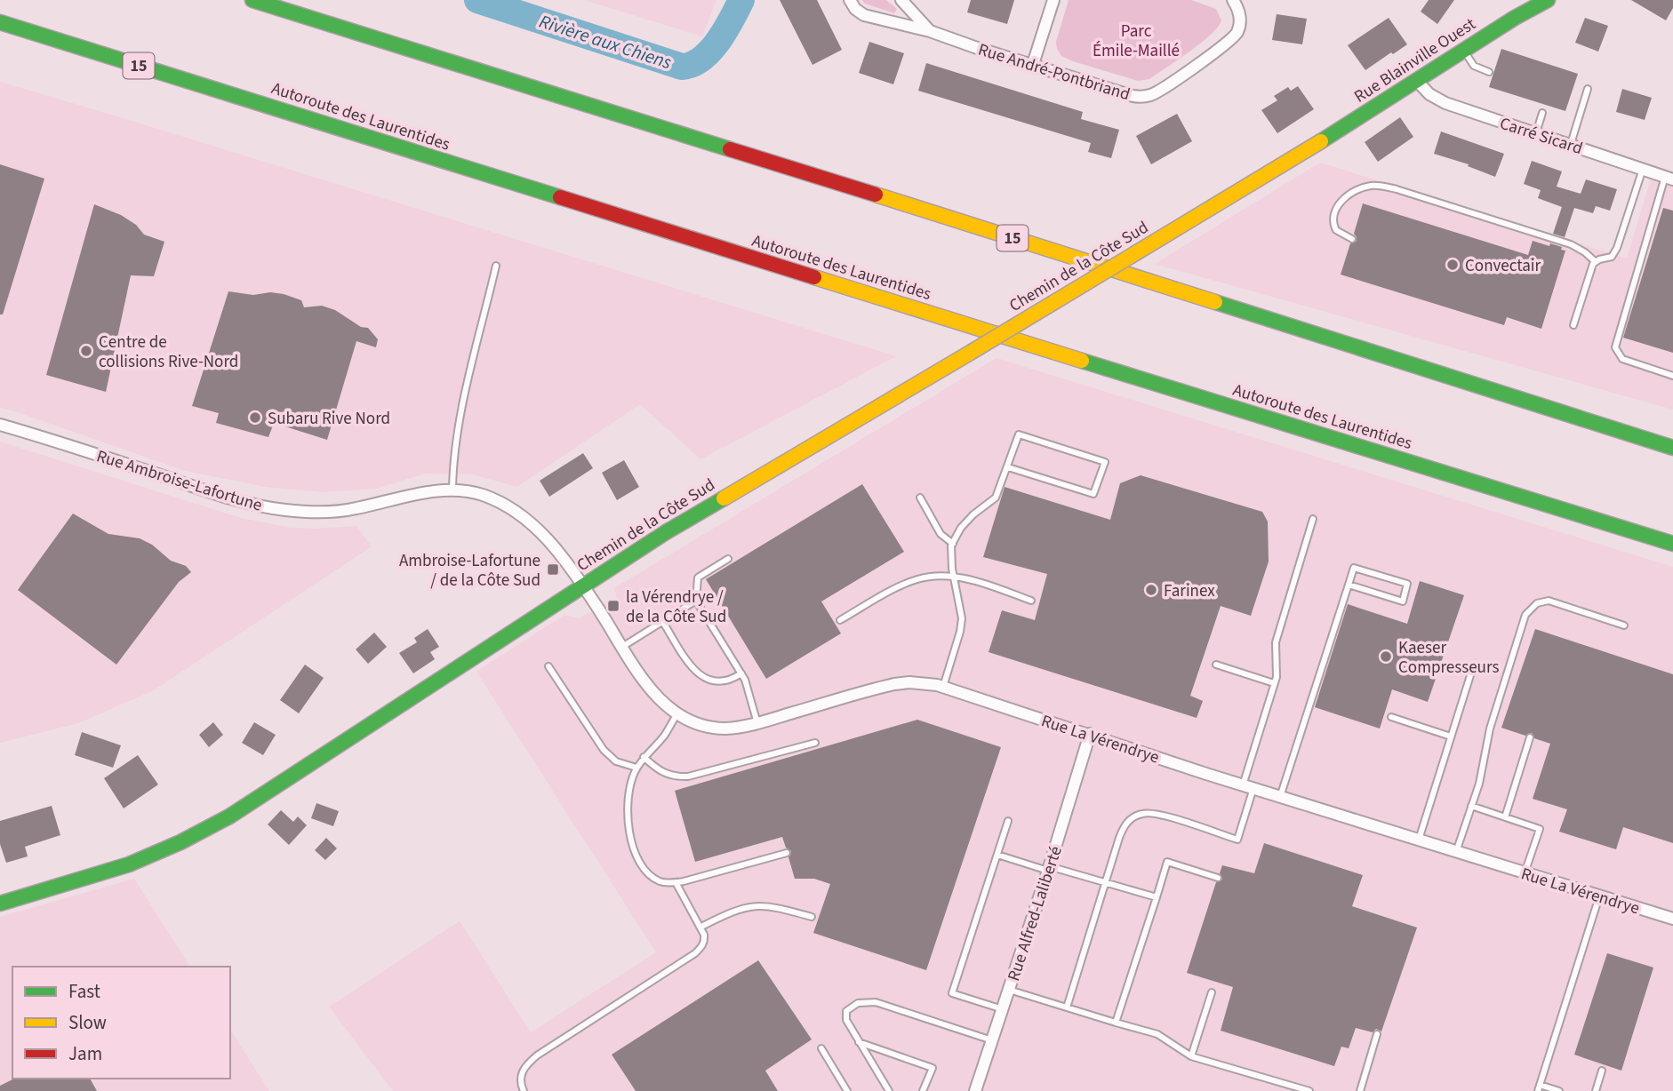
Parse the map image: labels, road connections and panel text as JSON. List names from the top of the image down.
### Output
{
  "streets": {
    "main road": [
      "Rue Blainville Ouest",
      "15",
      "Autoroute des Laurentides",
      "Chemin de la Côte Sud"
    ],
    "street": [
      "Rue André-Pontbriand",
      "Carré Sicard",
      "Rue Ambroise-Lafortune",
      "Rue La Vérendrye",
      "Rue Alfred-Laliberté"
    ]
  },
  "crossings": [
    ["Rue Blainville Ouest", "Carré Sicard"],
    ["Rue Blainville Ouest", "Chemin de la Côte Sud"],
    ["Chemin de la Côte Sud", "Rue Ambroise-Lafortune"],
    ["Chemin de la Côte Sud", "Rue La Vérendrye"],
    ["Rue Ambroise-Lafortune", "Rue La Vérendrye"],
    ["Rue La Vérendrye", "Rue Alfred-Laliberté"]
  ],
  "water": ["Rivière aux Chiens"],
  "parks": ["Parc Émile-Maillé"],
  "places": {
    "other": [
      "Convectair",
      "Centre de collisions Rive-Nord",
      "Subaru Rive Nord",
      "Farinex",
      "Kaeser Compresseurs"
    ],
    "transit": ["Ambroise-Lafortune / de la Côte Sud", "la Vérendrye / de la Côte Sud"]
  },
  "legend": ["Fast", "Slow", "Jam"]
}
